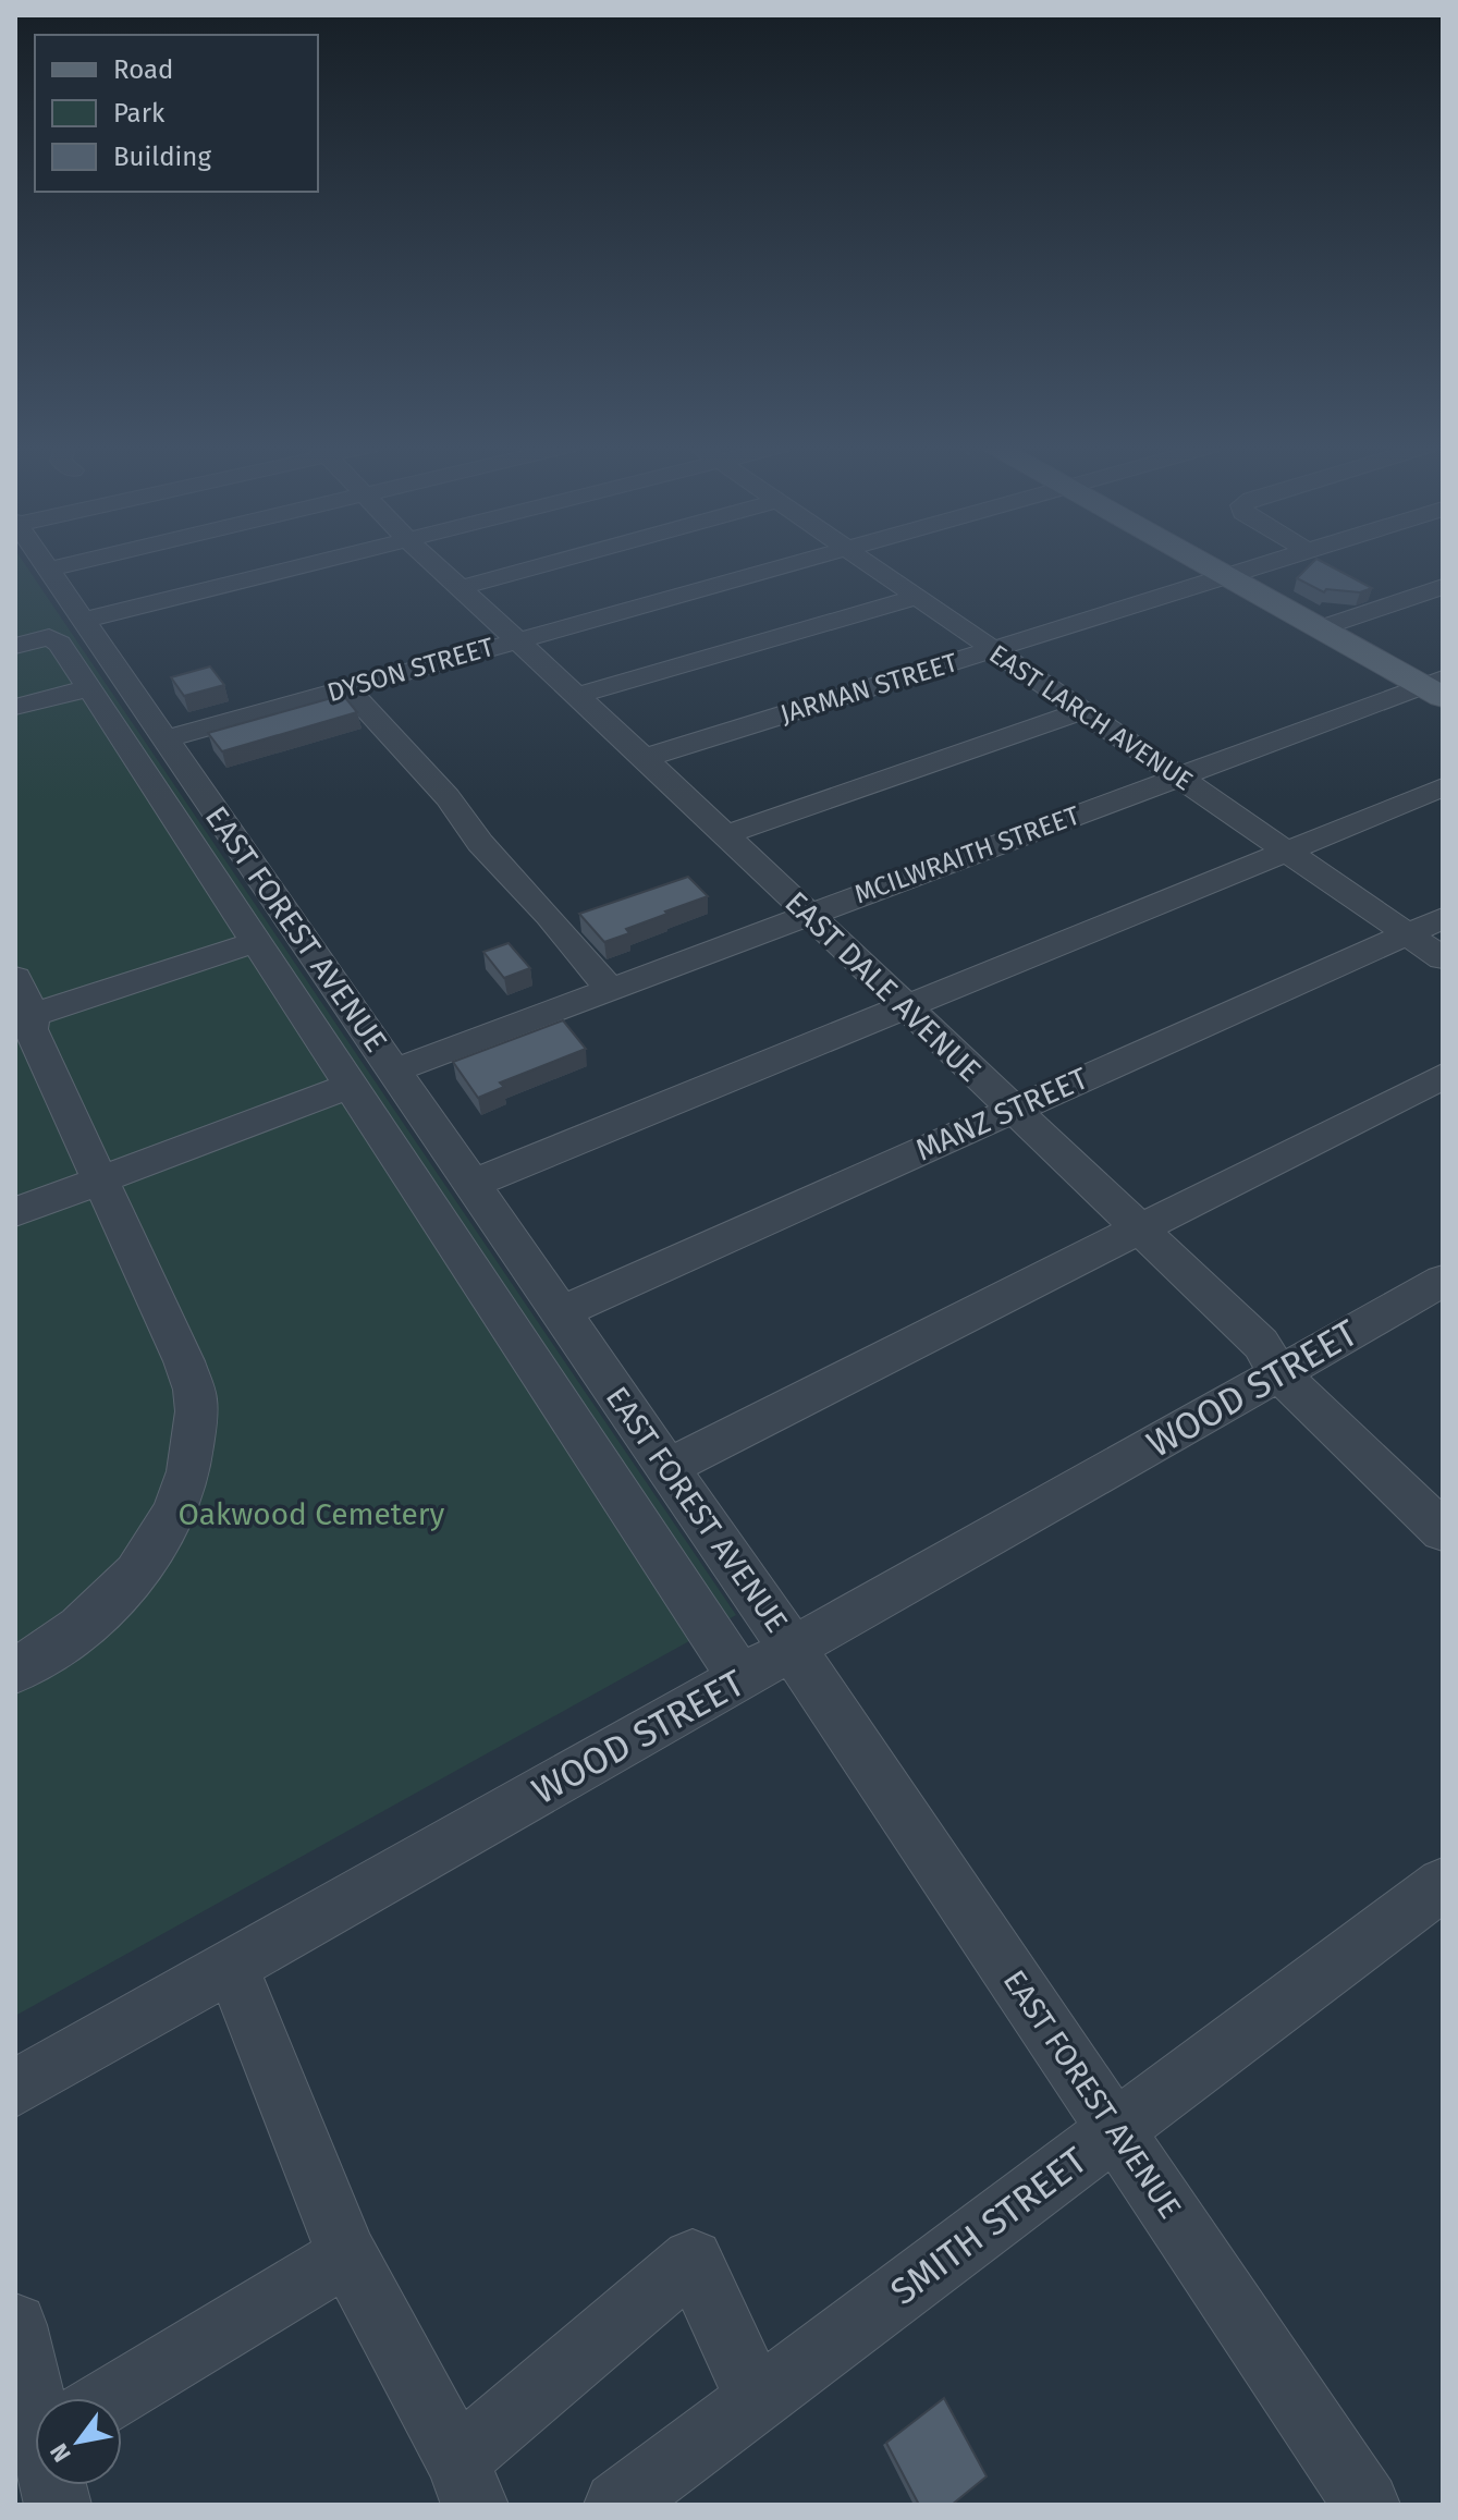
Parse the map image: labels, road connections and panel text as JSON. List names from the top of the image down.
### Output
{
  "streets": {
    "street": [
      "DYSON STREET",
      "JARMAN STREET",
      "EAST LARCH AVENUE",
      "MCILWRAITH STREET",
      "EAST FOREST AVENUE",
      "EAST DALE AVENUE",
      "MANZ STREET",
      "WOOD STREET",
      "SMITH STREET"
    ]
  },
  "crossings": [
    ["DYSON STREET", "EAST FOREST AVENUE"],
    ["DYSON STREET", "EAST DALE AVENUE"],
    ["JARMAN STREET", "EAST LARCH AVENUE"],
    ["JARMAN STREET", "EAST DALE AVENUE"],
    ["EAST LARCH AVENUE", "MCILWRAITH STREET"],
    ["EAST LARCH AVENUE", "MANZ STREET"],
    ["MCILWRAITH STREET", "EAST FOREST AVENUE"],
    ["MCILWRAITH STREET", "EAST DALE AVENUE"],
    ["EAST FOREST AVENUE", "MANZ STREET"],
    ["EAST FOREST AVENUE", "WOOD STREET"],
    ["EAST FOREST AVENUE", "SMITH STREET"],
    ["EAST DALE AVENUE", "MANZ STREET"],
    ["EAST DALE AVENUE", "WOOD STREET"]
  ],
  "parks": ["Oakwood Cemetery"],
  "legend": ["Road", "Park", "Building"],
  "north": "bottom left"
}
